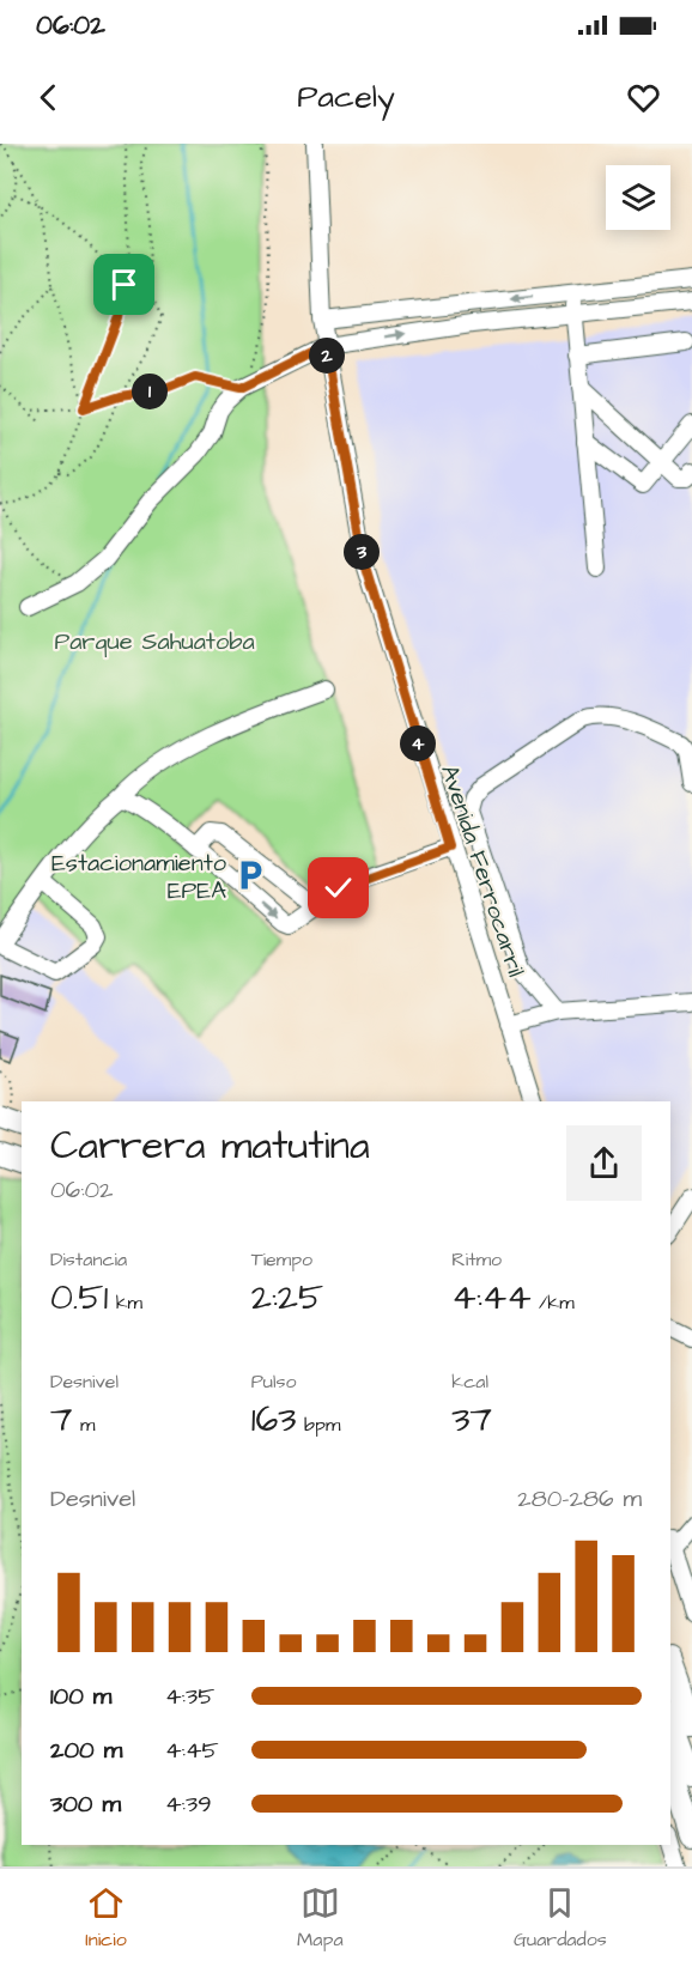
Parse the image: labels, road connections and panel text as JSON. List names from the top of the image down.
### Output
{
  "streets": {
    "street": ["Avenida Ferrocarril"]
  },
  "parks": ["Parque Sahuatoba"],
  "places": {
    "parking": ["Estacionamiento EPEA"]
  },
  "page": {
    "status": "06:02",
    "header": "Pacely",
    "pins": [
      "2",
      "1",
      "3",
      "4"
    ],
    "heading": ["Carrera matutina", "06:02"],
    "stats": [
      ["Distancia", "0.51 km"],
      ["Tiempo", "2:25"],
      ["Ritmo", "4:44 /km"],
      ["Desnivel", "7 m"],
      ["Pulso", "163 bpm"],
      ["kcal", "37"]
    ],
    "chart": ["Desnivel", "280–286 m"],
    "list": [
      {
        "name": "100 m",
        "note": "4:35"
      },
      {
        "name": "200 m",
        "note": "4:45"
      },
      {
        "name": "300 m",
        "note": "4:39"
      }
    ],
    "tabs": ["Inicio", "Mapa", "Guardados"]
  }
}
